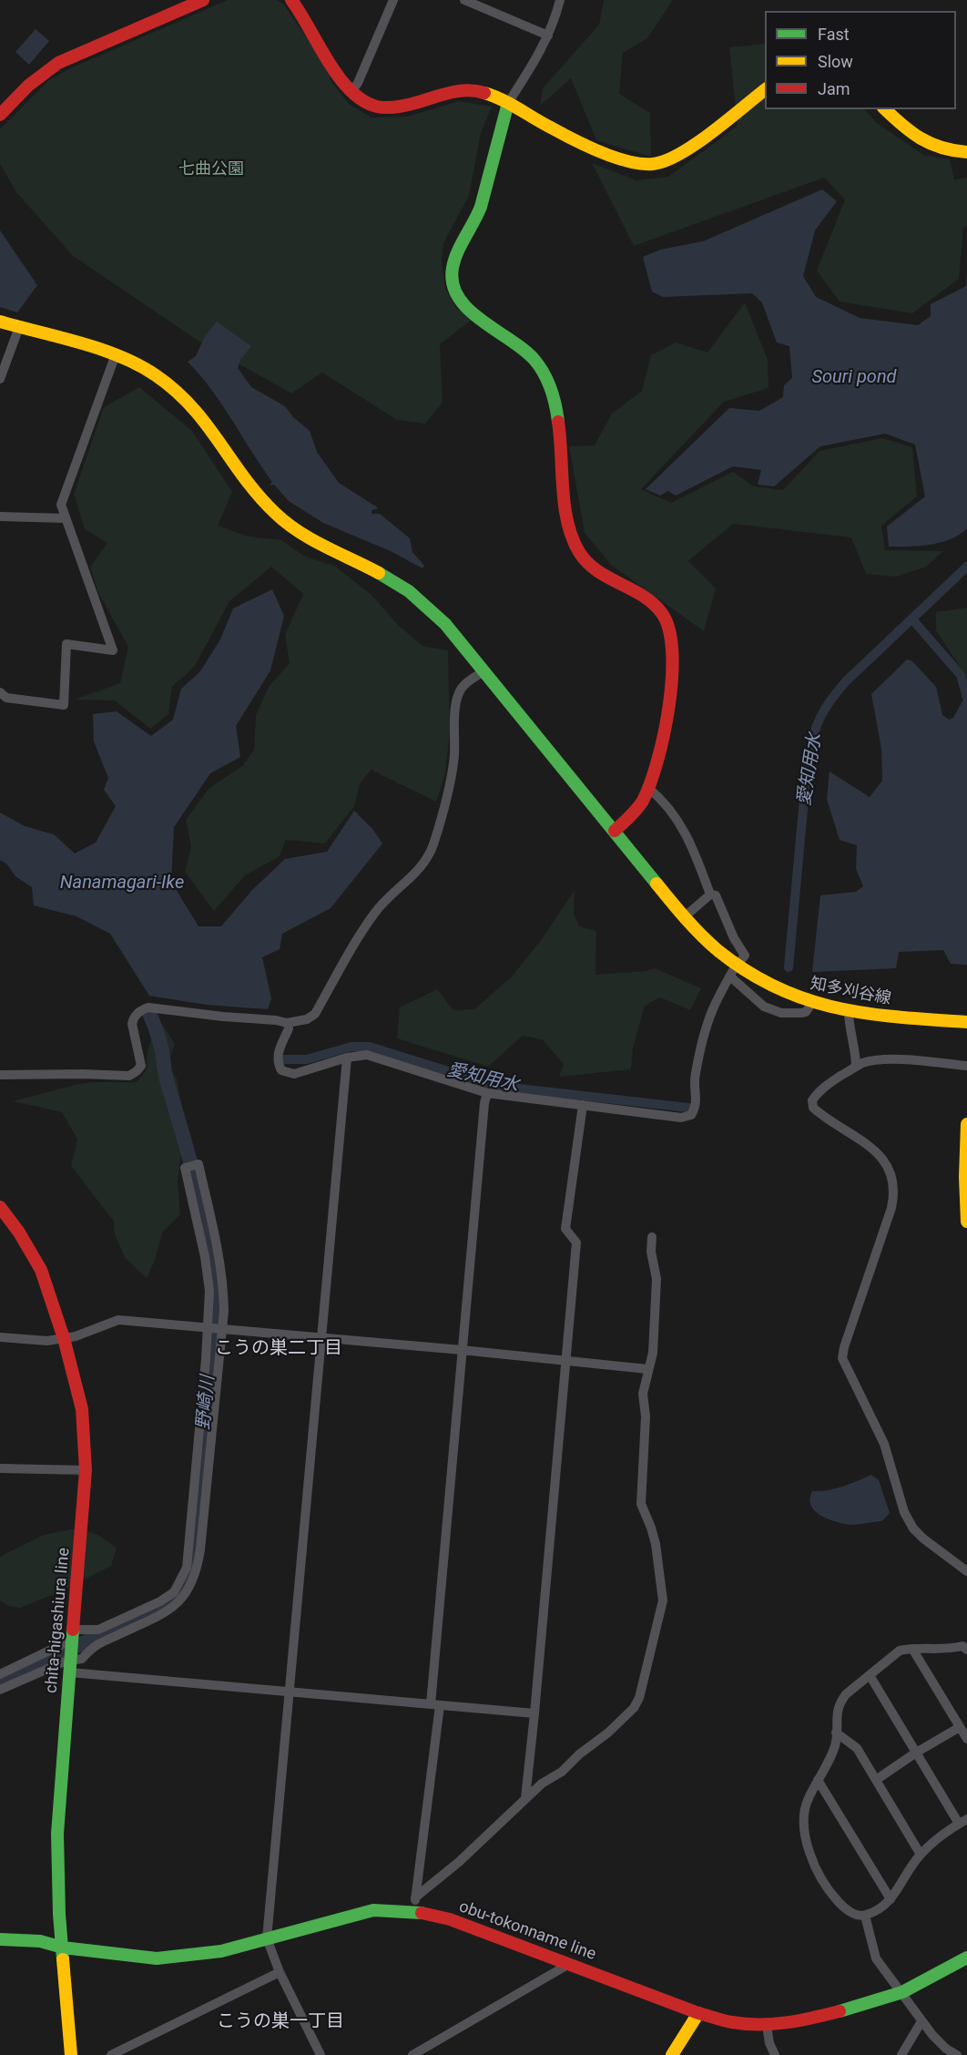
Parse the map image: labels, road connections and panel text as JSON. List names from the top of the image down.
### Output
{
  "streets": {
    "street": ["知多刈谷線", "chita-higashiura line", "obu-tokonname line"]
  },
  "crossings": [
    ["chita-higashiura line", "obu-tokonname line"]
  ],
  "districts": ["こうの巣二丁目", "こうの巣一丁目"],
  "water": [
    "Souri pond",
    "愛知用水",
    "Nanamagari-Ike",
    "野崎川"
  ],
  "parks": ["七曲公園"],
  "legend": ["Fast", "Slow", "Jam"]
}
